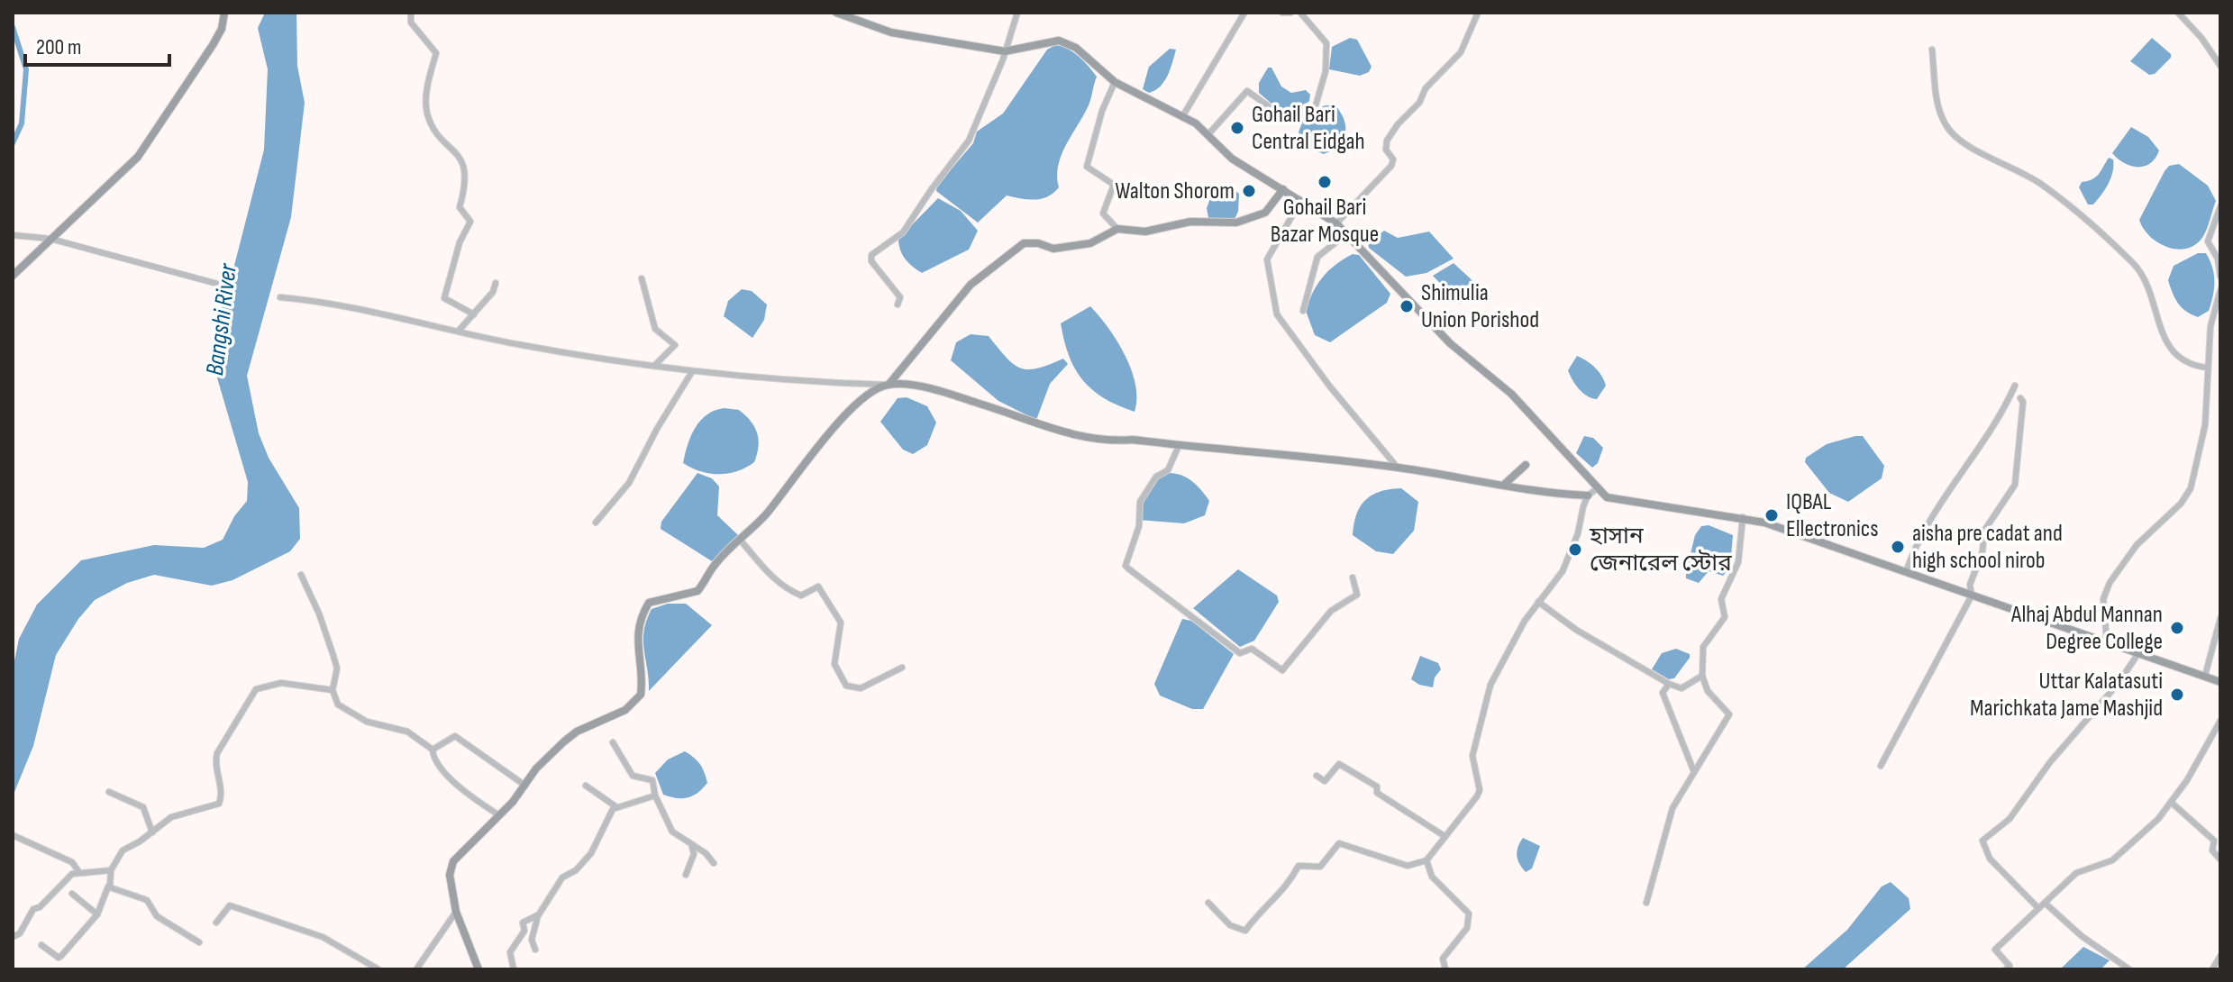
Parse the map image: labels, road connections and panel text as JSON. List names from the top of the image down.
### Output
{
  "water": ["Bangshi River"],
  "places": [
    "Gohail Bari Central Eidgah",
    "Gohail Bari Bazar Mosque",
    "Walton Shorom",
    "Shimulia Union Porishod",
    "IQBAL Ellectronics",
    "aisha pre cadat and high school nirob",
    "হাসান জেনারেল স্টোর",
    "Alhaj Abdul Mannan Degree College",
    "Uttar Kalatasuti Marichkata Jame Mashjid"
  ],
  "scale_bar": "200 m"
}
